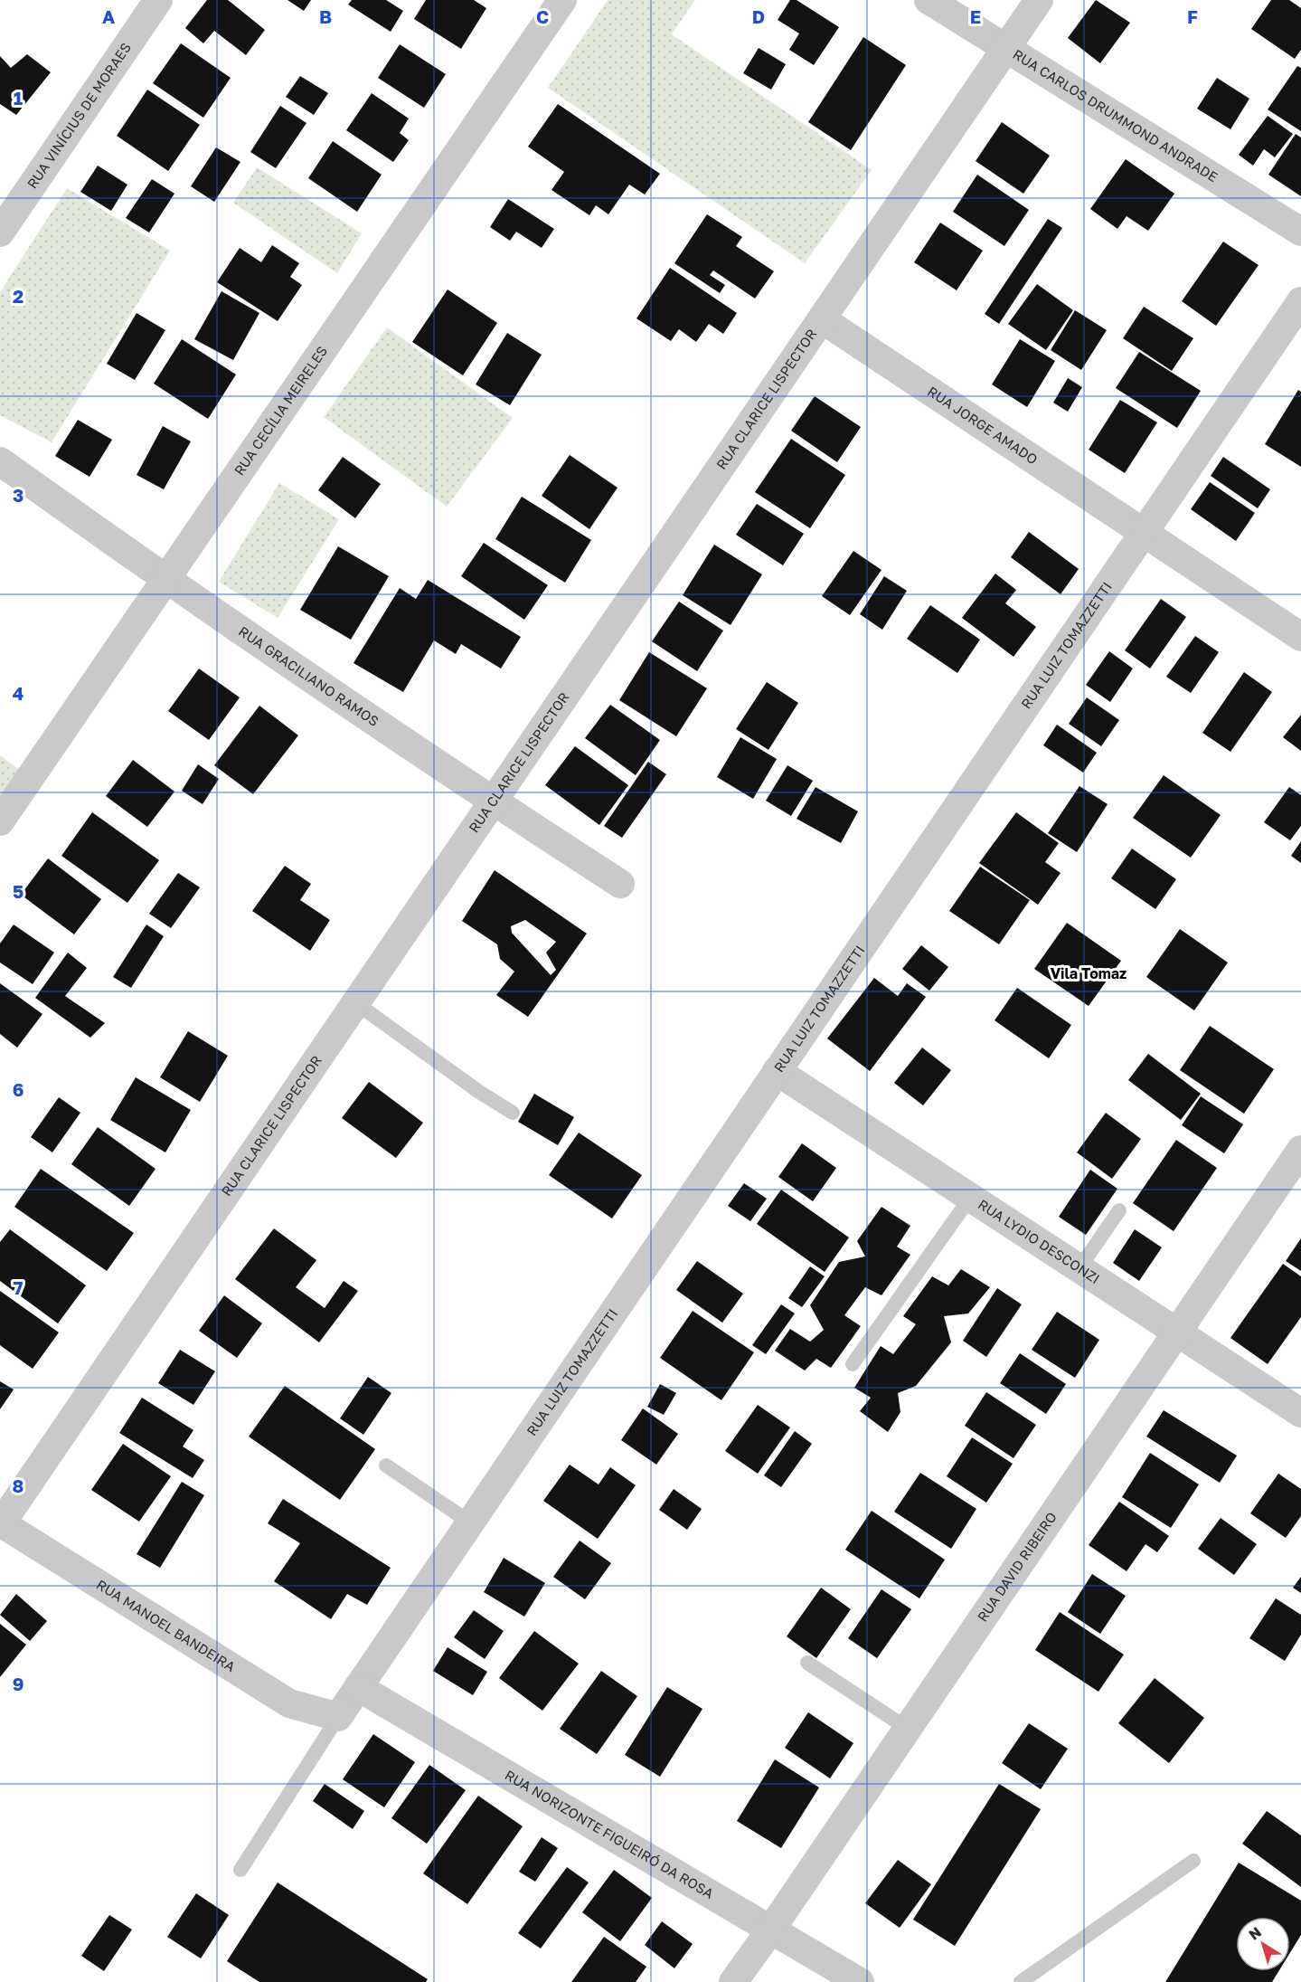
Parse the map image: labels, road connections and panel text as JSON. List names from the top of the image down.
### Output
{
  "streets": {
    "street": [
      "RUA CARLOS DRUMMOND ANDRADE",
      "RUA VINÍCIUS DE MORAES",
      "RUA CLARICE LISPECTOR",
      "RUA CECÍLIA MEIRELES",
      "RUA JORGE AMADO",
      "RUA LUIZ TOMAZZETTI",
      "RUA GRACILIANO RAMOS",
      "RUA LYDIO DESCONZI",
      "RUA DAVID RIBEIRO",
      "RUA MANOEL BANDEIRA",
      "RUA NORIZONTE FIGUEIRÓ DA ROSA"
    ]
  },
  "crossings": [
    ["RUA CARLOS DRUMMOND ANDRADE", "RUA CLARICE LISPECTOR"],
    ["RUA CLARICE LISPECTOR", "RUA JORGE AMADO"],
    ["RUA CLARICE LISPECTOR", "RUA GRACILIANO RAMOS"],
    ["RUA CLARICE LISPECTOR", "RUA MANOEL BANDEIRA"],
    ["RUA CECÍLIA MEIRELES", "RUA GRACILIANO RAMOS"],
    ["RUA JORGE AMADO", "RUA LUIZ TOMAZZETTI"],
    ["RUA LUIZ TOMAZZETTI", "RUA LYDIO DESCONZI"],
    ["RUA LUIZ TOMAZZETTI", "RUA MANOEL BANDEIRA"],
    ["RUA LUIZ TOMAZZETTI", "RUA NORIZONTE FIGUEIRÓ DA ROSA"],
    ["RUA LYDIO DESCONZI", "RUA DAVID RIBEIRO"],
    ["RUA DAVID RIBEIRO", "RUA NORIZONTE FIGUEIRÓ DA ROSA"]
  ],
  "districts": ["Vila Tomaz"],
  "north": "top left",
  "grid": {
    "columns": [
      "A",
      "B",
      "C",
      "D",
      "E",
      "F"
    ],
    "rows": [
      "1",
      "2",
      "3",
      "4",
      "5",
      "6",
      "7",
      "8",
      "9"
    ]
  }
}
